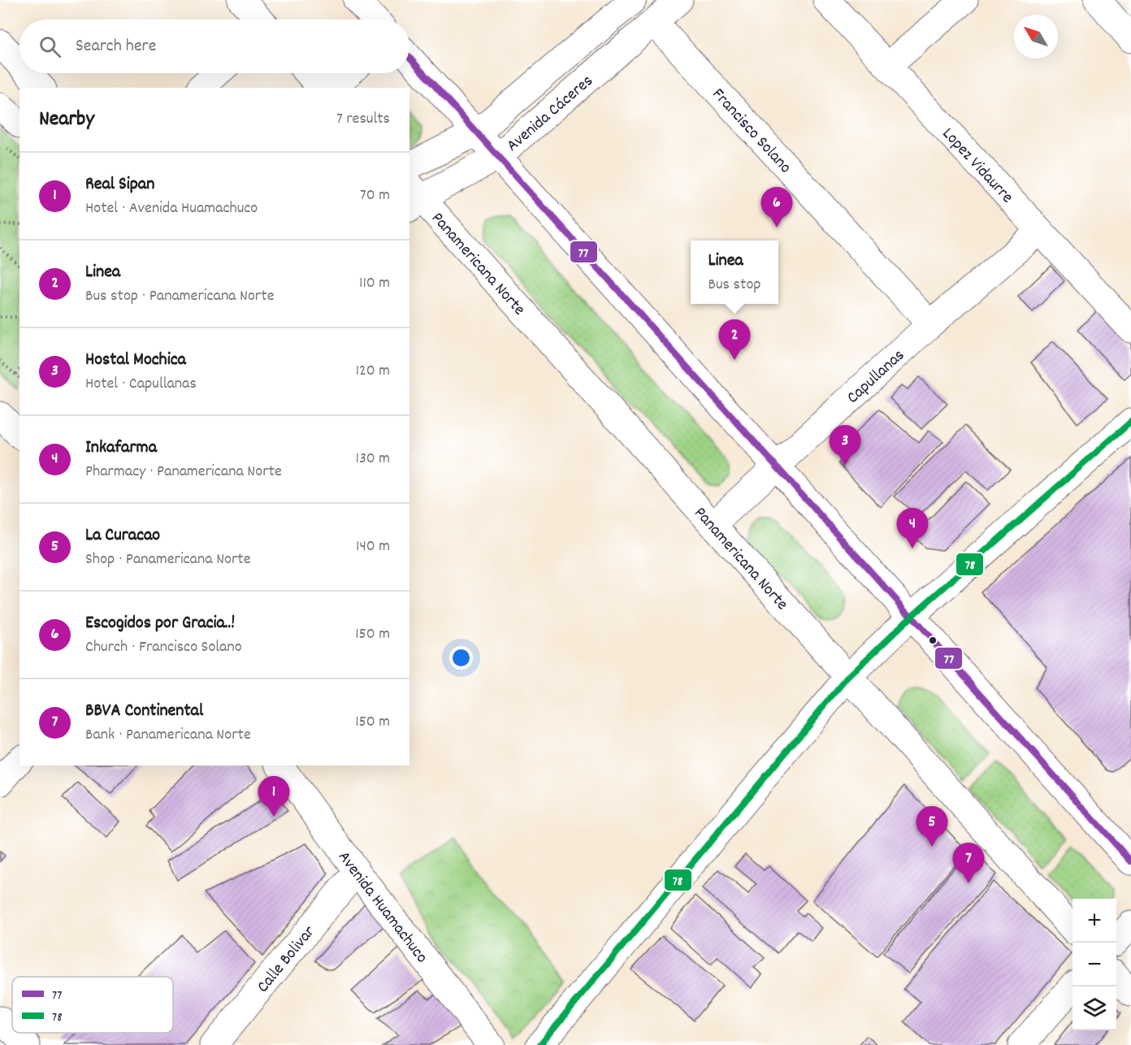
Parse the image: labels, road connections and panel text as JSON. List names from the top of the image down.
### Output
{
  "streets": {
    "main road": [
      "Avenida Cáceres",
      "Francisco Solano",
      "Lopez Vidaurre",
      "Panamericana Norte",
      "Capullanas",
      "Avenida Huamachuco",
      "Calle Bolivar"
    ]
  },
  "crossings": [
    ["Avenida Cáceres", "Francisco Solano"],
    ["Avenida Cáceres", "Panamericana Norte"],
    ["Francisco Solano", "Capullanas"],
    ["Lopez Vidaurre", "Capullanas"],
    ["Panamericana Norte", "Capullanas"],
    ["Avenida Huamachuco", "Calle Bolivar"]
  ],
  "lines": ["transit line 77", "transit line 78"],
  "legend": ["77", "78"],
  "north": "top left",
  "page": {
    "search": "Search here",
    "heading": ["Nearby", "7 results"],
    "list": [
      {
        "mark": "1",
        "name": "Real Sipan",
        "note": "Hotel · Avenida Huamachuco",
        "value": "70 m"
      },
      {
        "mark": "2",
        "name": "Linea",
        "note": "Bus stop · Panamericana Norte",
        "value": "110 m"
      },
      {
        "mark": "3",
        "name": "Hostal Mochica",
        "note": "Hotel · Capullanas",
        "value": "120 m"
      },
      {
        "mark": "4",
        "name": "Inkafarma",
        "note": "Pharmacy · Panamericana Norte",
        "value": "130 m"
      },
      {
        "mark": "5",
        "name": "La Curacao",
        "note": "Shop · Panamericana Norte",
        "value": "140 m"
      },
      {
        "mark": "6",
        "name": "Escogidos por Gracia..!",
        "note": "Church · Francisco Solano",
        "value": "150 m"
      },
      {
        "mark": "7",
        "name": "BBVA Continental",
        "note": "Bank · Panamericana Norte",
        "value": "150 m"
      }
    ],
    "pins": [
      "6",
      "2",
      "3",
      "4",
      "1",
      "5",
      "7"
    ],
    "popup": ["Linea", "Bus stop"],
    "map_buttons": ["+", "−"]
  }
}
